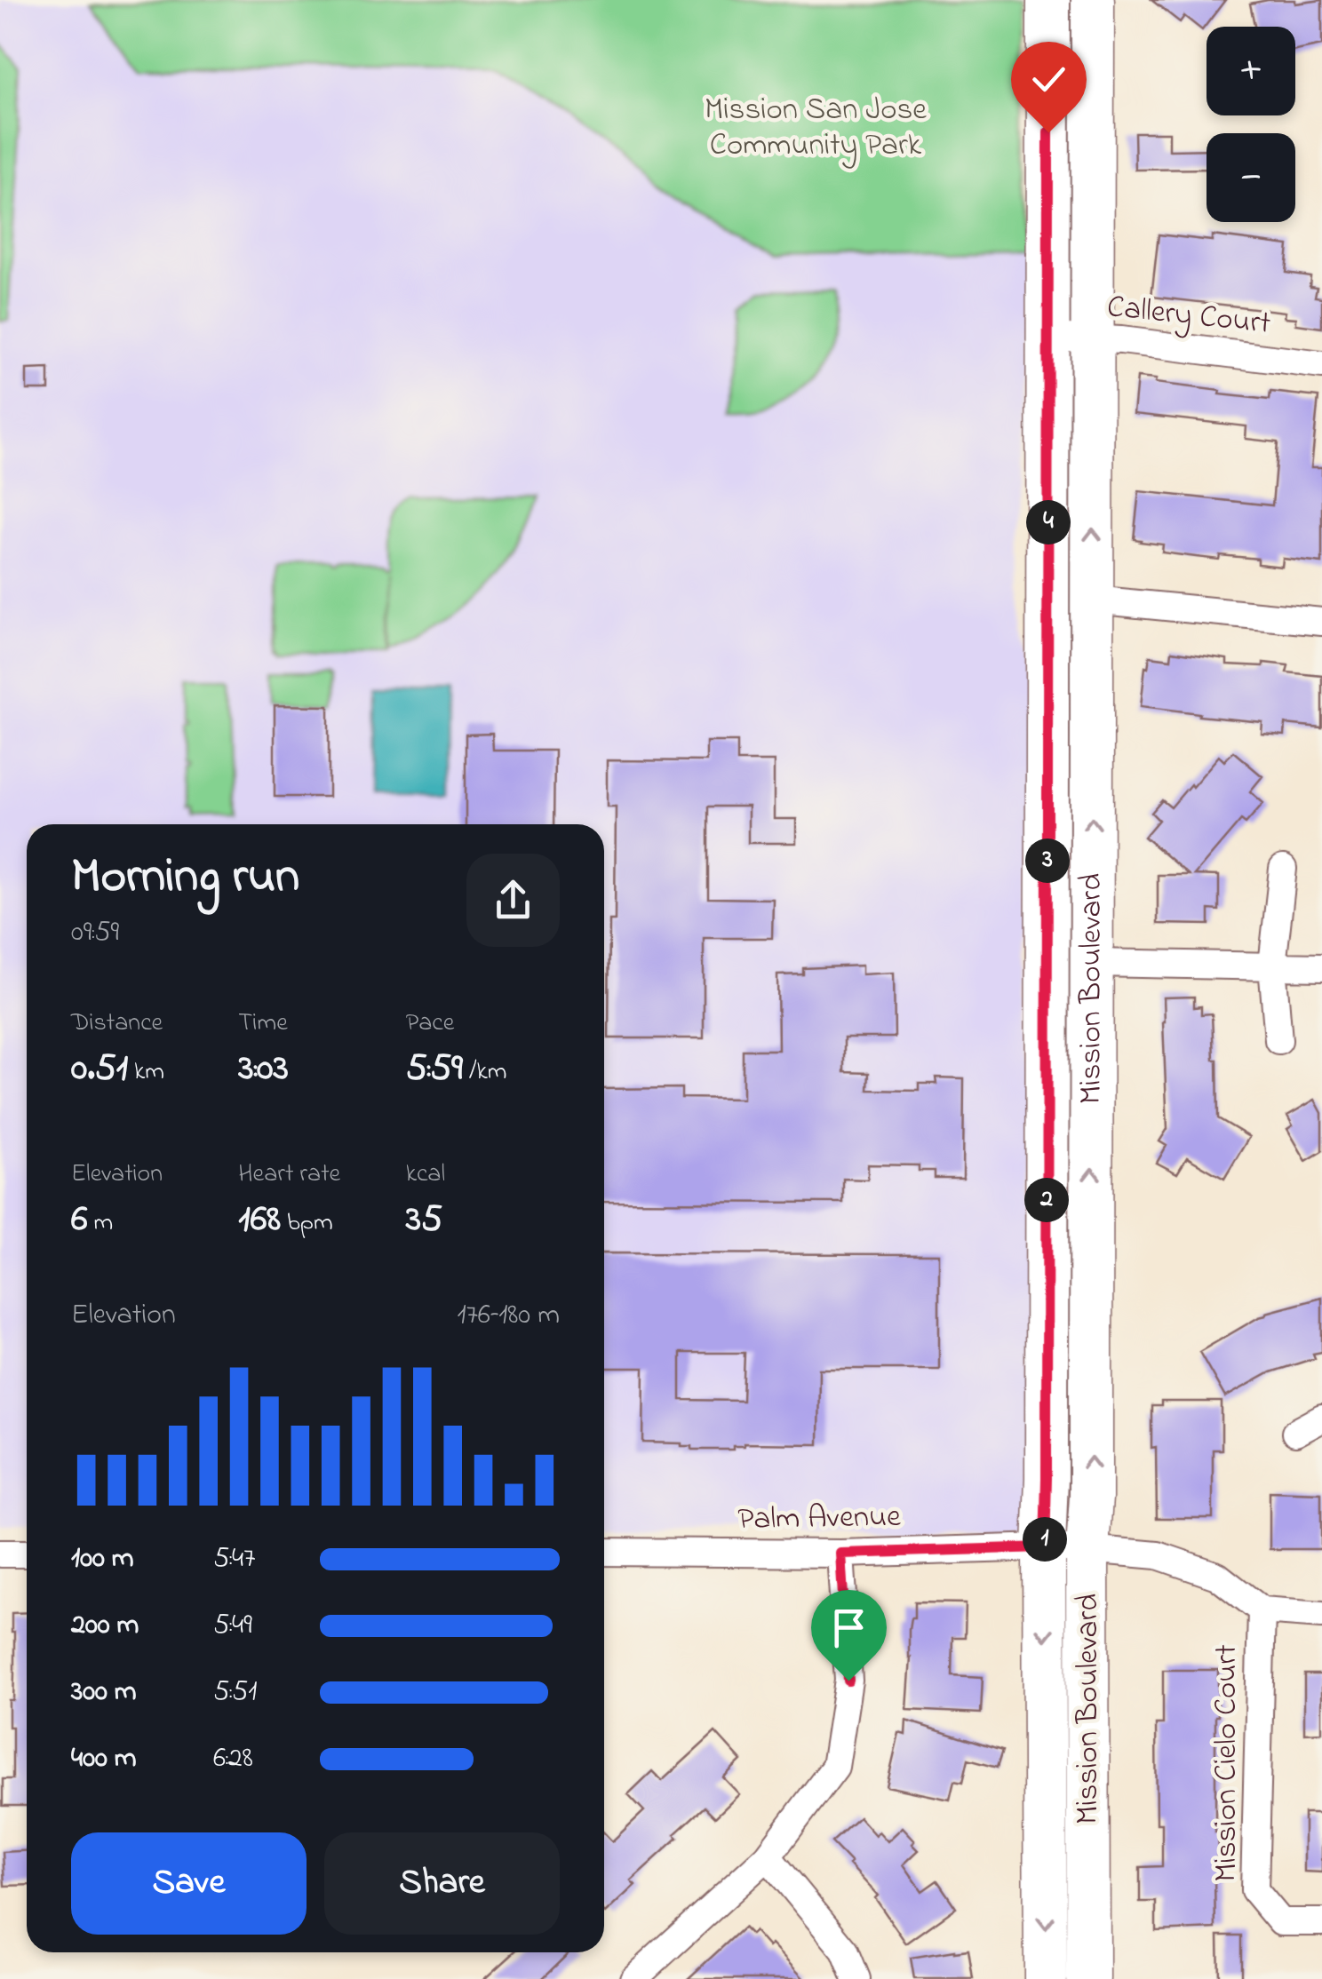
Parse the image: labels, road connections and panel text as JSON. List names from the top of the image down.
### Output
{
  "streets": {
    "main road": ["Mission Boulevard"],
    "street": ["Callery Court", "Palm Avenue", "Mission Cielo Court"]
  },
  "crossings": [
    ["Callery Court", "Mission Boulevard"],
    ["Mission Boulevard", "Palm Avenue"],
    ["Palm Avenue", "Mission Cielo Court"]
  ],
  "parks": ["Mission San Jose Community Park"],
  "page": {
    "map_buttons": ["+", "−"],
    "pins": [
      "4",
      "3",
      "2",
      "1"
    ],
    "heading": ["Morning run", "09:59"],
    "stats": [
      ["Distance", "0.51 km"],
      ["Time", "3:03"],
      ["Pace", "5:59 /km"],
      ["Elevation", "6 m"],
      ["Heart rate", "168 bpm"],
      ["kcal", "35"]
    ],
    "chart": ["Elevation", "176–180 m"],
    "list": [
      {
        "name": "100 m",
        "note": "5:47"
      },
      {
        "name": "200 m",
        "note": "5:49"
      },
      {
        "name": "300 m",
        "note": "5:51"
      },
      {
        "name": "400 m",
        "note": "6:28"
      }
    ],
    "buttons": ["Save", "Share"]
  }
}
